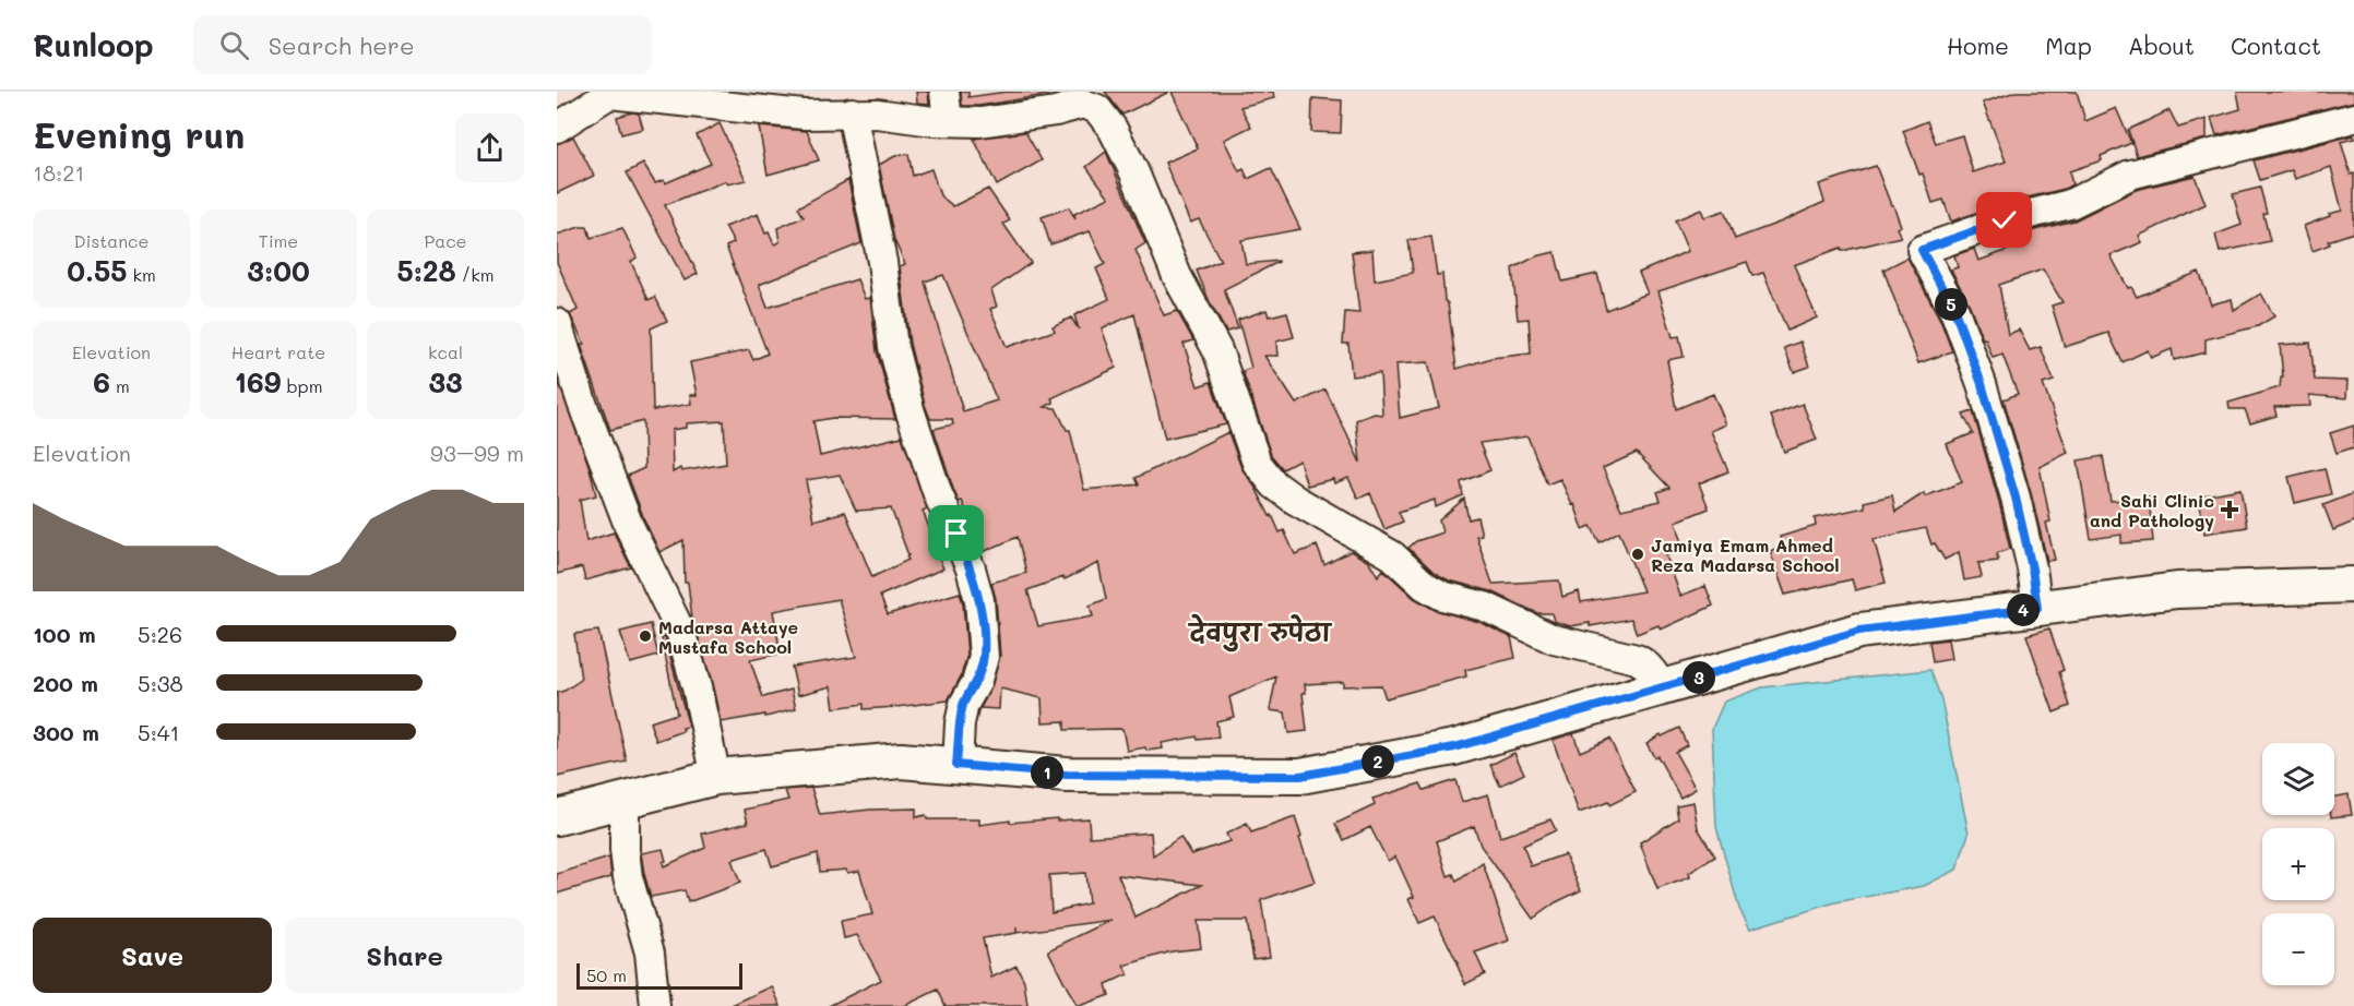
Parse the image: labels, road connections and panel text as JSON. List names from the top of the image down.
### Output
{
  "districts": ["देवपुरा रुपेठा"],
  "places": {
    "health": ["Sahi Clinic and Pathology"],
    "other": ["Jamiya Emam Ahmed Reza Madarsa School", "Madarsa Attaye Mustafa School"]
  },
  "scale_bar": "50 m",
  "page": {
    "header": "Runloop",
    "search": "Search here",
    "nav": [
      "Home",
      "Map",
      "About",
      "Contact"
    ],
    "heading": ["Evening run", "18:21"],
    "stats": [
      ["Distance", "0.55 km"],
      ["Time", "3:00"],
      ["Pace", "5:28 /km"],
      ["Elevation", "6 m"],
      ["Heart rate", "169 bpm"],
      ["kcal", "33"]
    ],
    "pins": [
      "5",
      "4",
      "3",
      "2",
      "1"
    ],
    "chart": ["Elevation", "93–99 m"],
    "list": [
      {
        "name": "100 m",
        "note": "5:26"
      },
      {
        "name": "200 m",
        "note": "5:38"
      },
      {
        "name": "300 m",
        "note": "5:41"
      }
    ],
    "map_buttons": ["+", "−"],
    "buttons": ["Save", "Share"],
    "scale": "50 m"
  }
}
